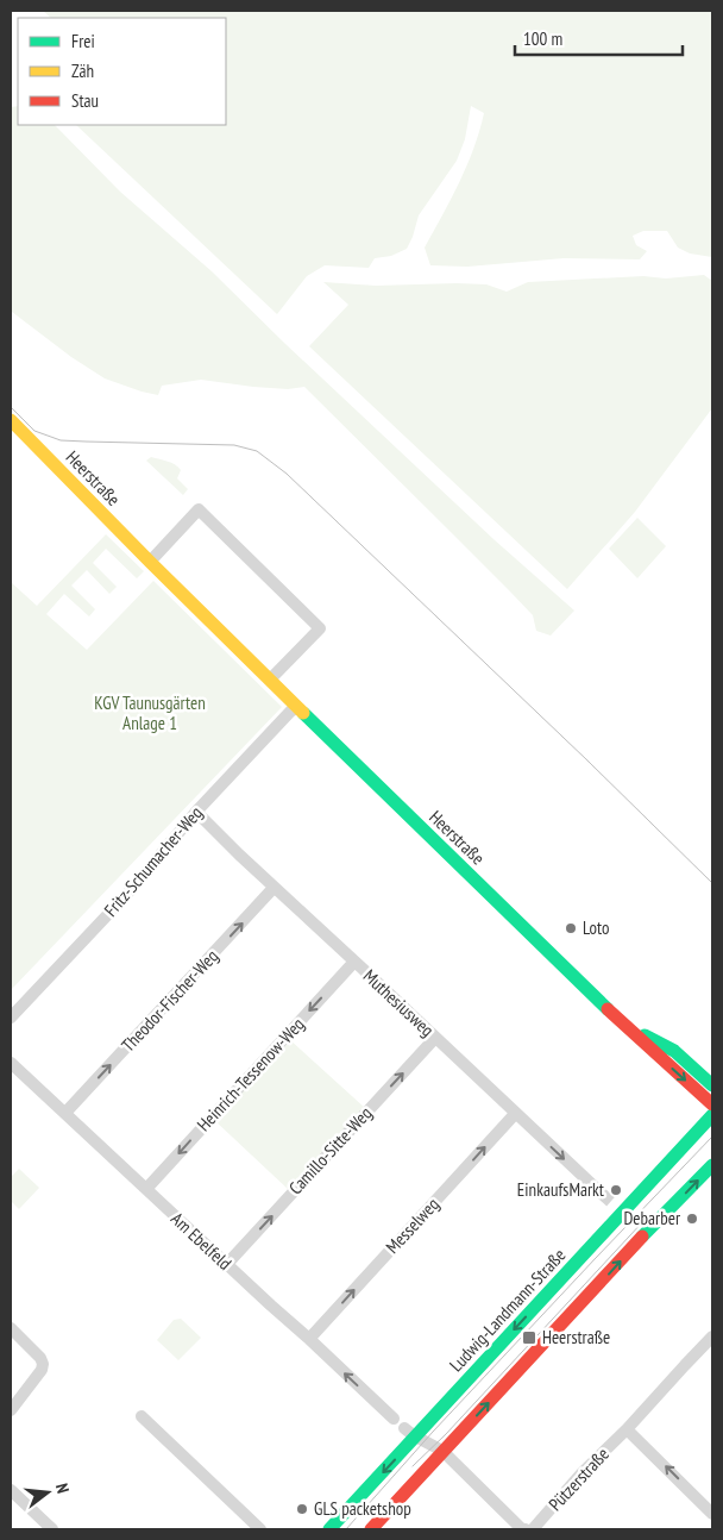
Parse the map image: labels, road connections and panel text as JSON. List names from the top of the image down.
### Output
{
  "streets": {
    "main road": ["Heerstraße", "Ludwig-Landmann-Straße"],
    "street": [
      "Fritz-Schumacher-Weg",
      "Theodor-Fischer-Weg",
      "Muthesiusweg",
      "Heinrich-Tessenow-Weg",
      "Camillo-Sitte-Weg",
      "Messelweg",
      "Am Ebelfeld",
      "Pützerstraße"
    ]
  },
  "crossings": [
    ["Heerstraße", "Fritz-Schumacher-Weg"],
    ["Fritz-Schumacher-Weg", "Muthesiusweg"],
    ["Theodor-Fischer-Weg", "Muthesiusweg"],
    ["Theodor-Fischer-Weg", "Am Ebelfeld"],
    ["Muthesiusweg", "Heinrich-Tessenow-Weg"],
    ["Muthesiusweg", "Camillo-Sitte-Weg"],
    ["Muthesiusweg", "Messelweg"],
    ["Heinrich-Tessenow-Weg", "Am Ebelfeld"],
    ["Camillo-Sitte-Weg", "Am Ebelfeld"],
    ["Messelweg", "Am Ebelfeld"]
  ],
  "one_way": [
    "Theodor-Fischer-Weg",
    "Heinrich-Tessenow-Weg",
    "Camillo-Sitte-Weg",
    "Messelweg"
  ],
  "parks": ["KGV Taunusgärten Anlage 1"],
  "places": {
    "other": [
      "Loto",
      "EinkaufsMarkt",
      "Debarber",
      "GLS packetshop"
    ],
    "transit": ["Heerstraße"]
  },
  "legend": ["Frei", "Zäh", "Stau"],
  "scale_bar": "100 m",
  "north": "right"
}
